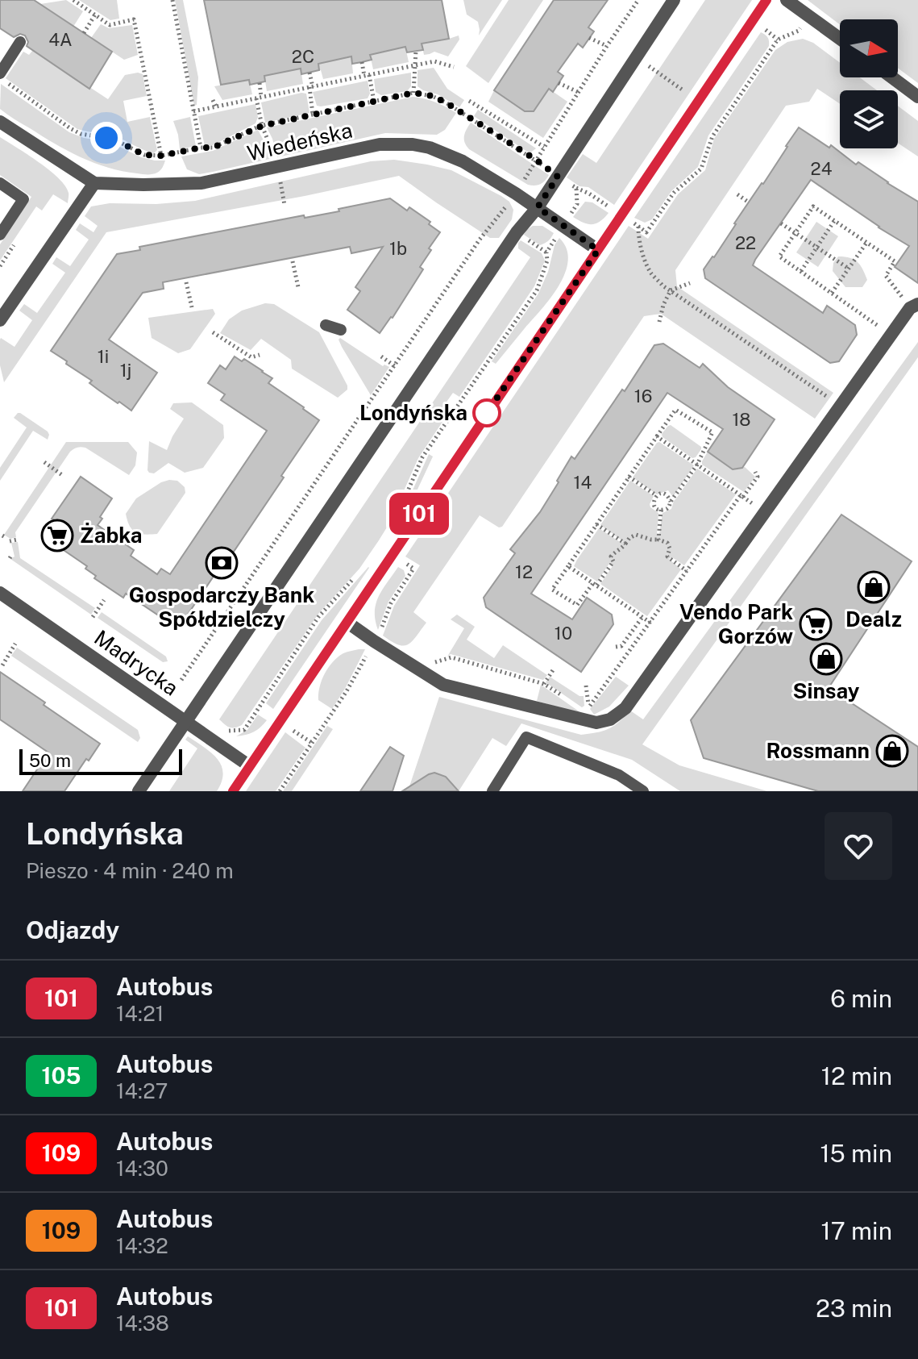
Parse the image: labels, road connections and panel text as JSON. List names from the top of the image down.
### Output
{
  "streets": {
    "street": ["Wiedeńska", "Madrycka"]
  },
  "places": {
    "other": ["Londyńska"],
    "supermarket": ["Żabka", "Vendo Park Gorzów"],
    "bank": ["Gospodarczy Bank Spółdzielczy"],
    "shop": ["Dealz", "Sinsay", "Rossmann"]
  },
  "lines": ["bus line 101"],
  "house_numbers": [
    "4A",
    "2C",
    "24",
    "22",
    "1b",
    "1i",
    "1j",
    "16",
    "18",
    "14",
    "12",
    "10"
  ],
  "scale_bar": "50 m",
  "north": "right",
  "page": {
    "on_map": "101",
    "scale": "50 m",
    "heading": [
      ["Londyńska", "Pieszo · 4 min · 240 m"],
      "Odjazdy"
    ],
    "list": [
      {
        "mark": "101",
        "name": "Autobus",
        "note": "14:21",
        "value": "6 min"
      },
      {
        "mark": "105",
        "name": "Autobus",
        "note": "14:27",
        "value": "12 min"
      },
      {
        "mark": "109",
        "name": "Autobus",
        "note": "14:30",
        "value": "15 min"
      },
      {
        "mark": "109",
        "name": "Autobus",
        "note": "14:32",
        "value": "17 min"
      },
      {
        "mark": "101",
        "name": "Autobus",
        "note": "14:38",
        "value": "23 min"
      }
    ]
  }
}
